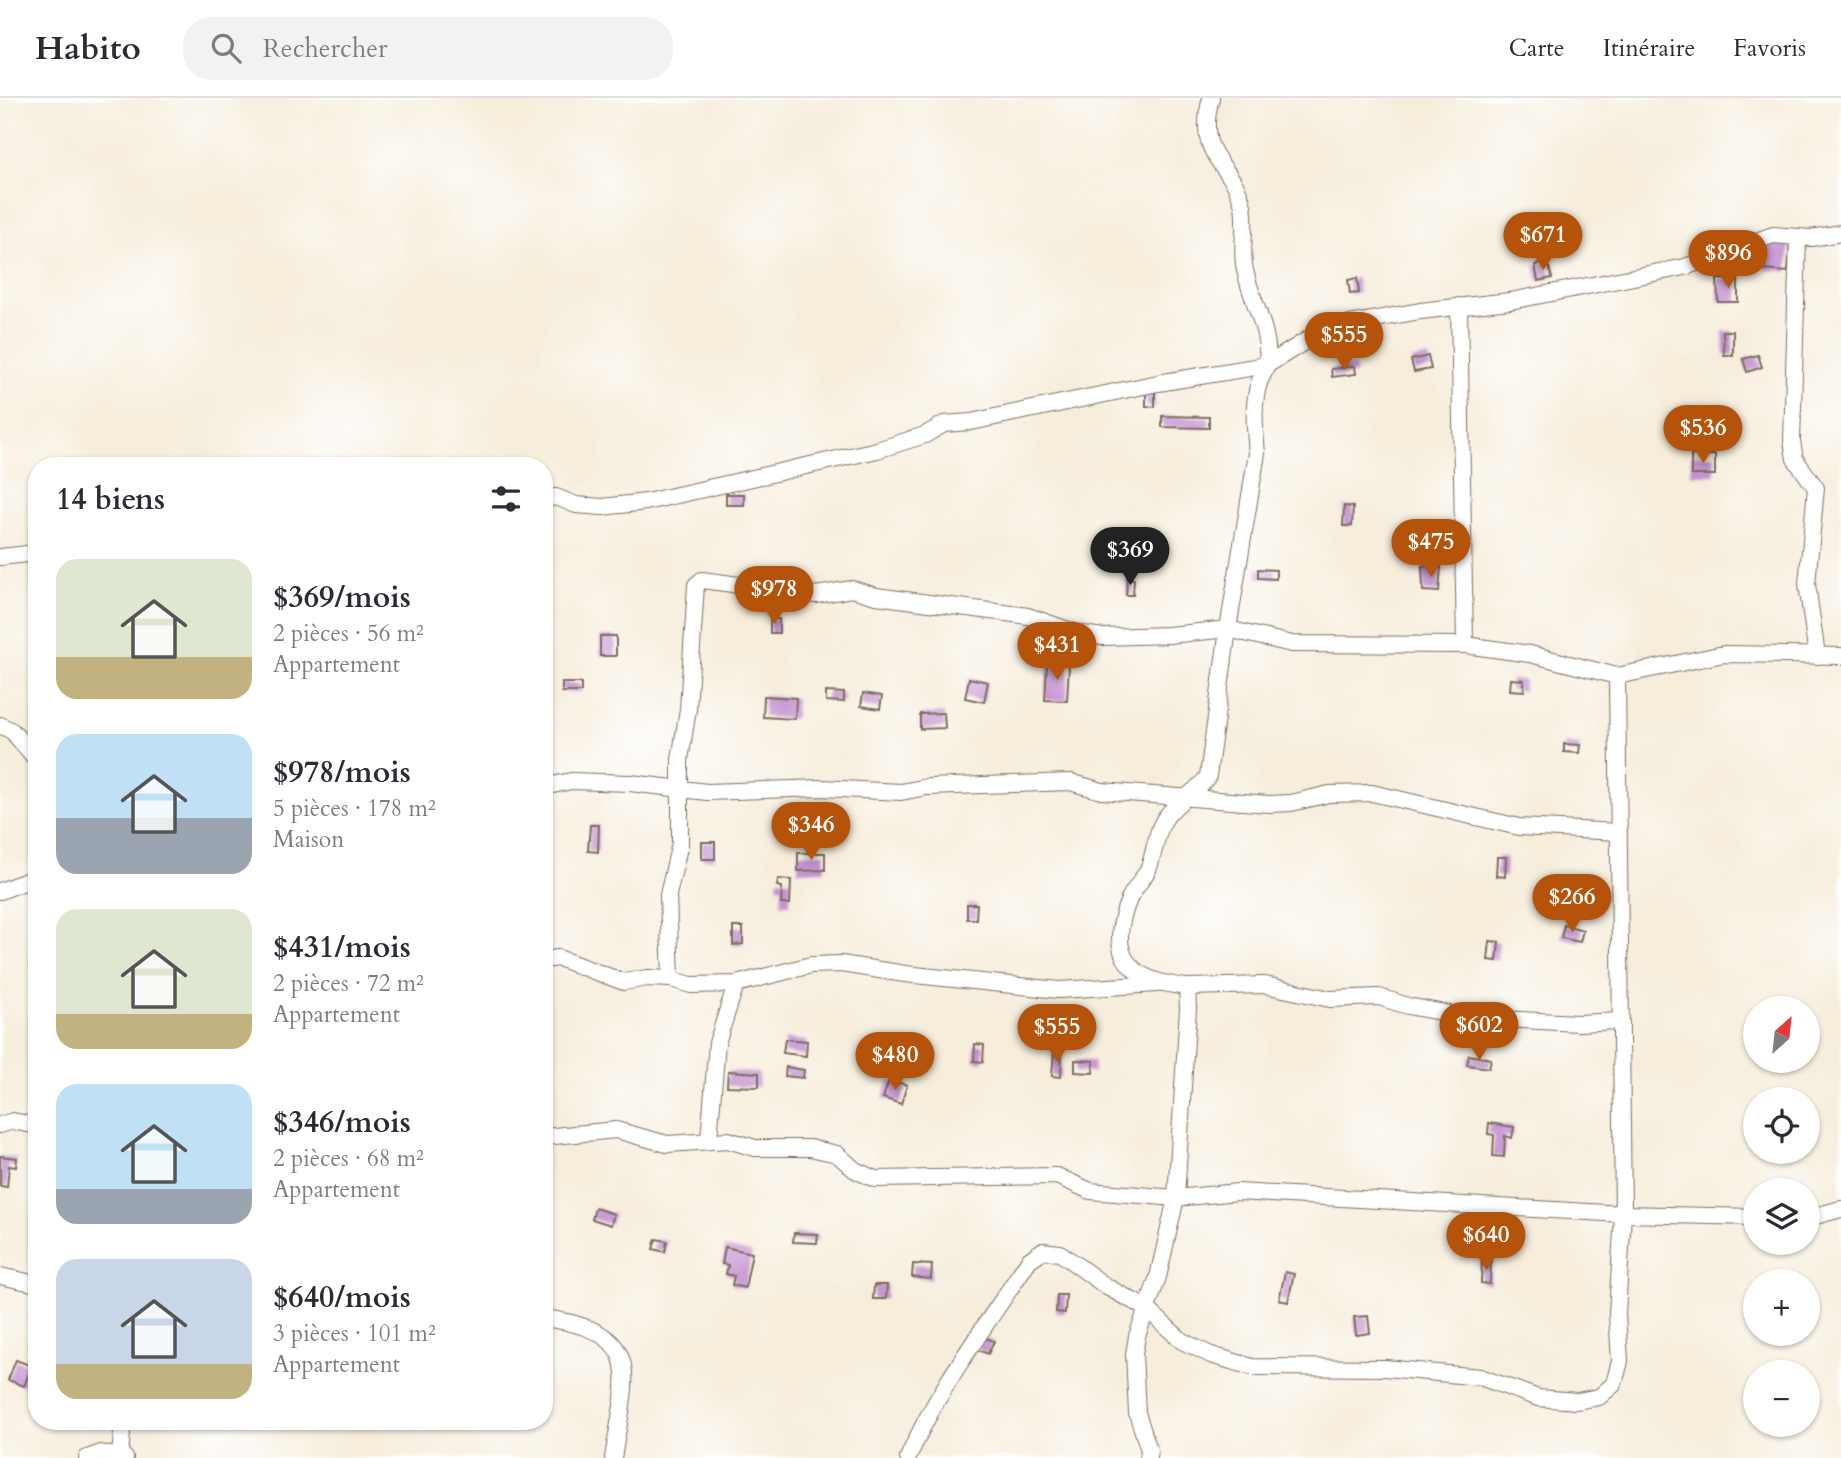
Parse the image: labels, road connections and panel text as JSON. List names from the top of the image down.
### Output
{
  "north": "top right",
  "page": {
    "header": "Habito",
    "search": "Rechercher",
    "nav": ["Carte", "Itinéraire", "Favoris"],
    "price": [
      "$671",
      "$896",
      "$555",
      "$536",
      "$475",
      "$369",
      "$978",
      "$431",
      "$346",
      "$266",
      "$602",
      "$555",
      "$480",
      "$640"
    ],
    "heading": "14 biens",
    "list": [
      {
        "name": "$369/mois",
        "note": "2 pièces · 56 m² · Appartement"
      },
      {
        "name": "$978/mois",
        "note": "5 pièces · 178 m² · Maison"
      },
      {
        "name": "$431/mois",
        "note": "2 pièces · 72 m² · Appartement"
      },
      {
        "name": "$346/mois",
        "note": "2 pièces · 68 m² · Appartement"
      },
      {
        "name": "$640/mois",
        "note": "3 pièces · 101 m² · Appartement"
      }
    ],
    "map_buttons": ["+", "−"]
  }
}
